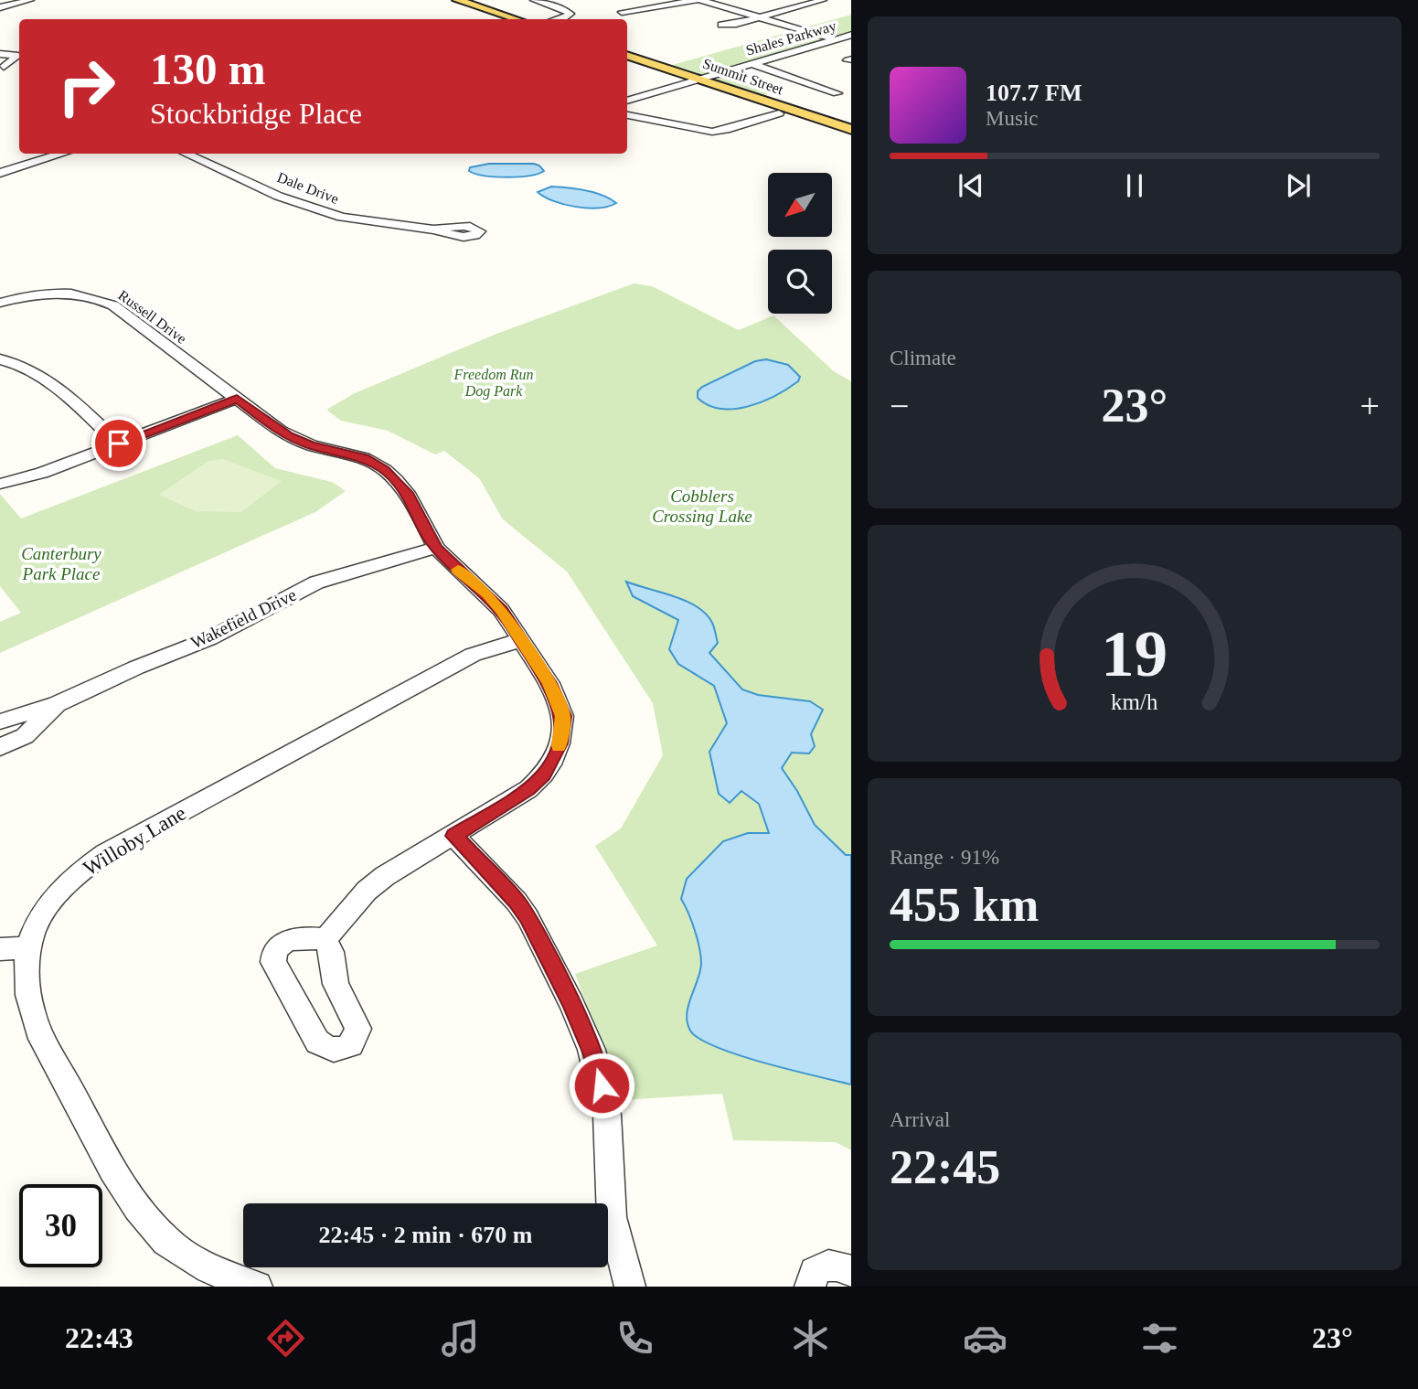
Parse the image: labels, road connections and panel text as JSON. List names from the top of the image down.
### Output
{
  "streets": {
    "main road": ["Summit Street"],
    "street": [
      "Shales Parkway",
      "Dale Drive",
      "Russell Drive",
      "Wakefield Drive",
      "Willoby Lane"
    ]
  },
  "crossings": [
    ["Shales Parkway", "Summit Street"],
    ["Russell Drive", "Wakefield Drive"],
    ["Russell Drive", "Willoby Lane"]
  ],
  "parks": ["Freedom Run Dog Park", "Cobblers Crossing Lake", "Canterbury Park Place"],
  "north": "bottom left",
  "page": {
    "turn": ["130 m", "Stockbridge Place"],
    "song": ["107.7 FM", "Music"],
    "tile": [
      "Climate",
      ["Range · 91%", "455 km"],
      ["Arrival", "22:45"]
    ],
    "heat": ["−", "23°", "+"],
    "limit": "30",
    "trip": "22:45 · 2 min · 670 m",
    "tabs": ["22:43", "23°"],
    "gauge": ["19", "km/h"]
  }
}
